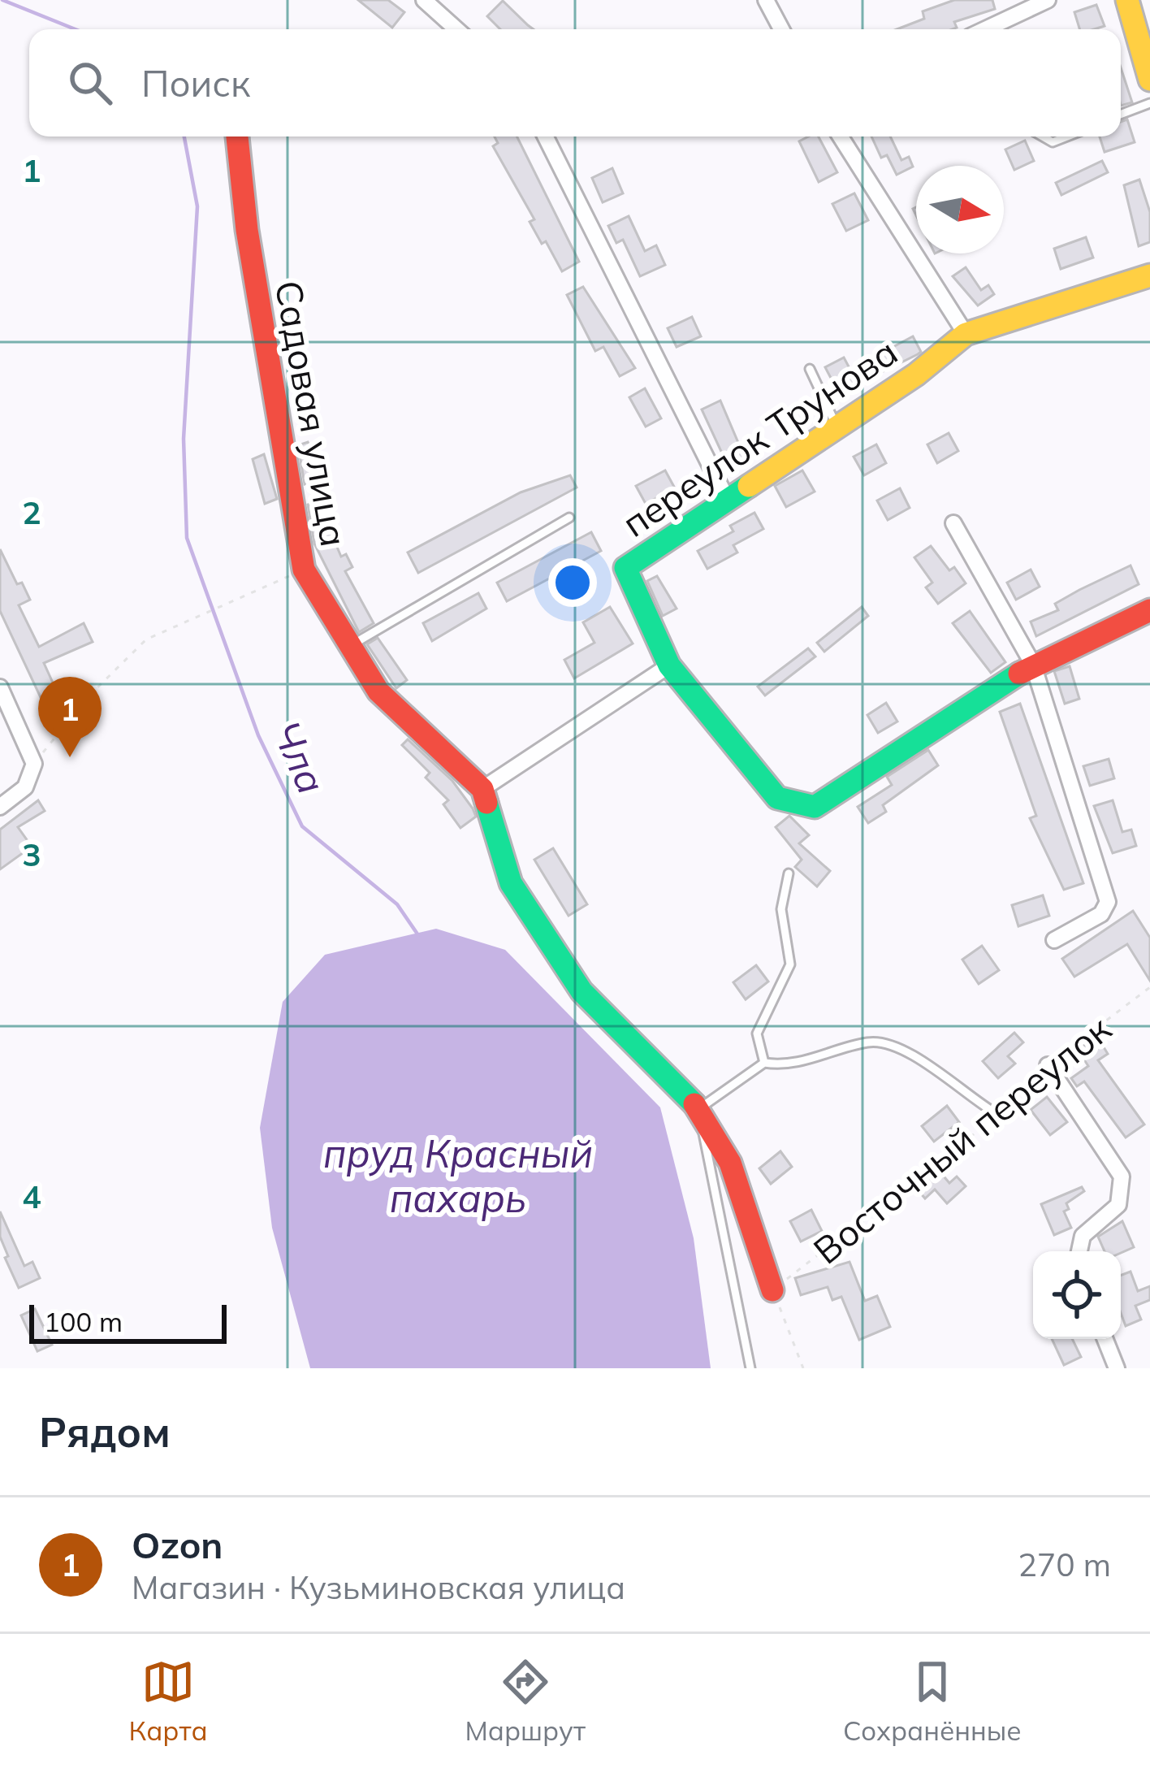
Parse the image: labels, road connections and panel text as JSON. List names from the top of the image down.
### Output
{
  "streets": {
    "street": ["Садовая улица", "переулок Трунова"],
    "path": ["Восточный переулок"]
  },
  "water": ["Чла", "пруд Красный пахарь"],
  "scale_bar": "100 m",
  "north": "right",
  "page": {
    "search": "Поиск",
    "pins": "1",
    "scale": "100 m",
    "heading": "Рядом",
    "list": [
      {
        "mark": "1",
        "name": "Ozon",
        "note": "Магазин · Кузьминовская улица",
        "value": "270 m"
      }
    ],
    "nav": ["Карта", "Маршрут", "Сохранённые"]
  },
  "grid": {
    "rows": [
      "1",
      "2",
      "3",
      "4"
    ]
  }
}
